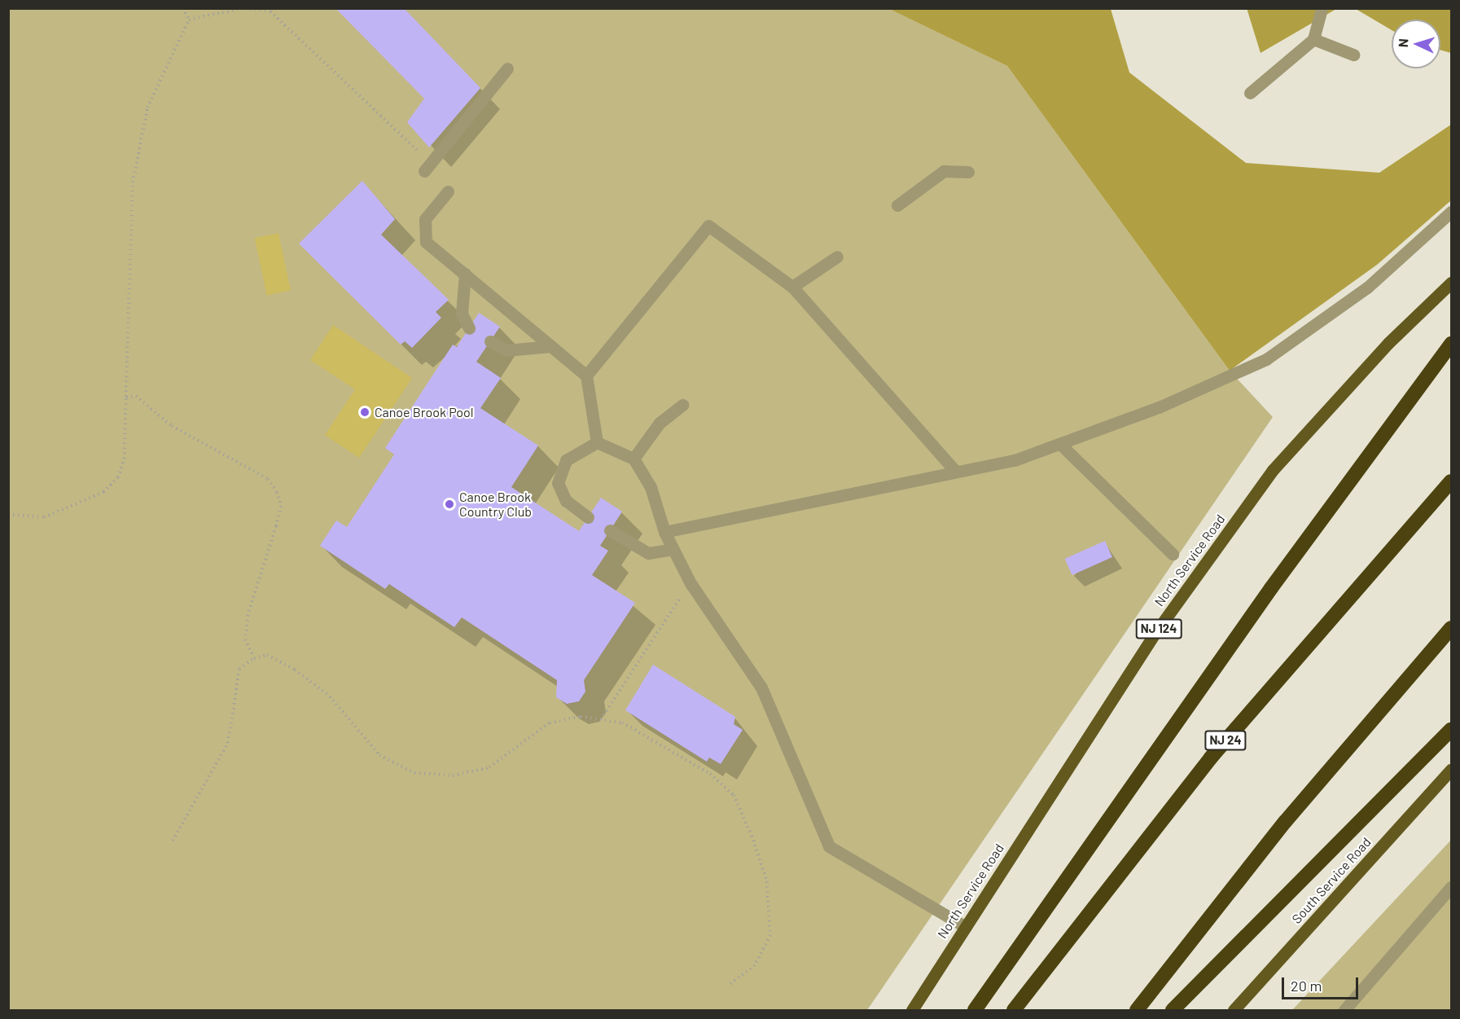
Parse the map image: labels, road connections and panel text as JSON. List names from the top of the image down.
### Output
{
  "streets": {
    "highway": ["NJ 24"],
    "main road": ["North Service Road", "NJ 124", "South Service Road"]
  },
  "places": ["Canoe Brook Pool", "Canoe Brook Country Club"],
  "scale_bar": "20 m",
  "north": "left"
}
